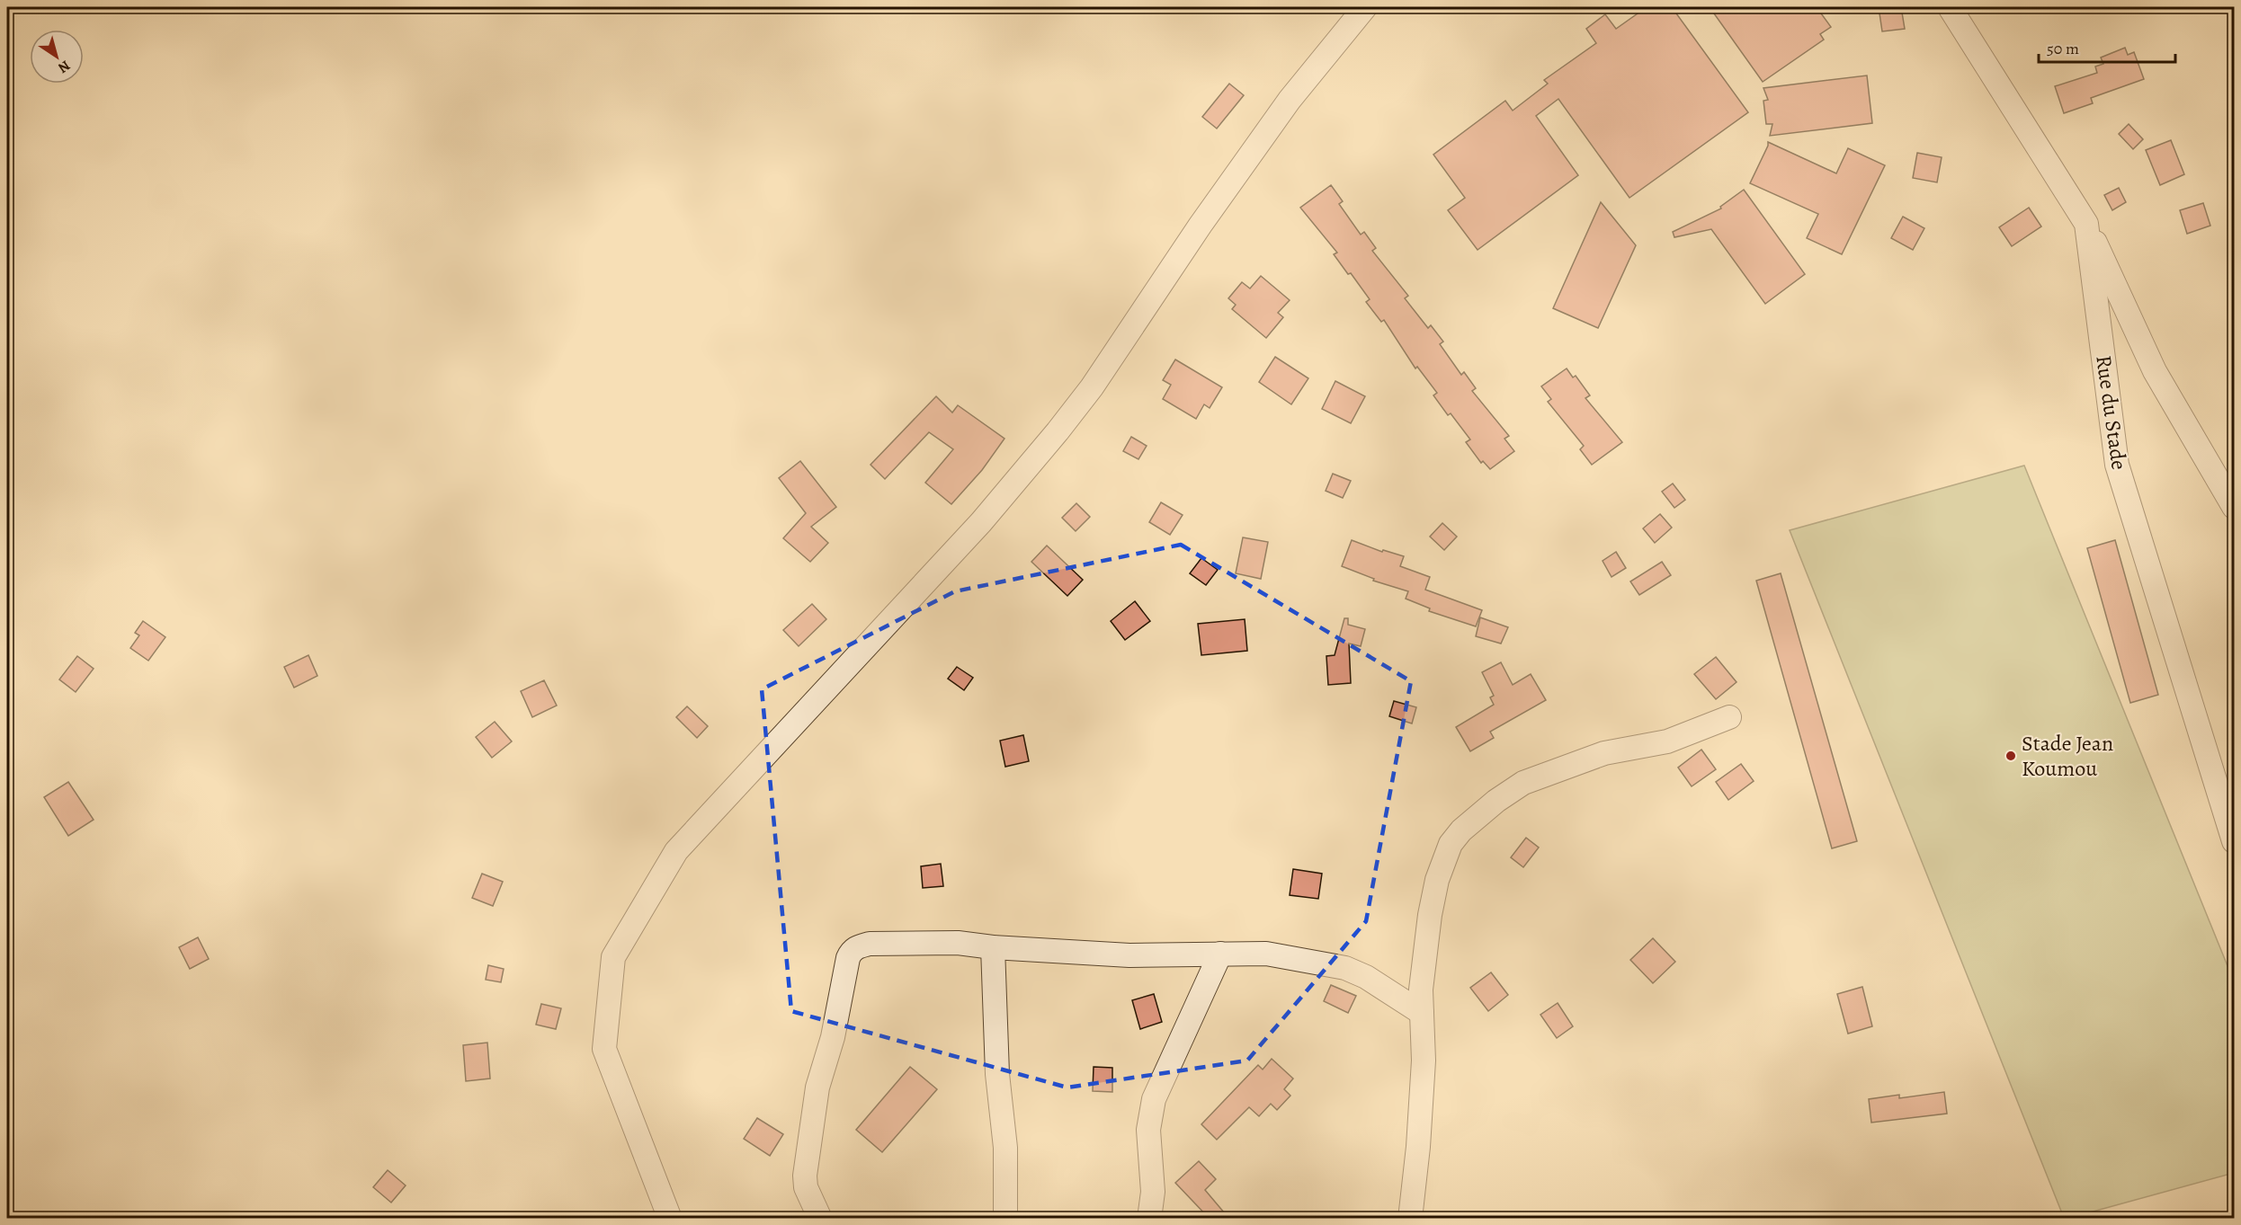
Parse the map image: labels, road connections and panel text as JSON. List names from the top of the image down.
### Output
{
  "streets": {
    "street": ["Rue du Stade"]
  },
  "places": ["Stade Jean Koumou"],
  "scale_bar": "50 m",
  "north": "bottom right"
}
